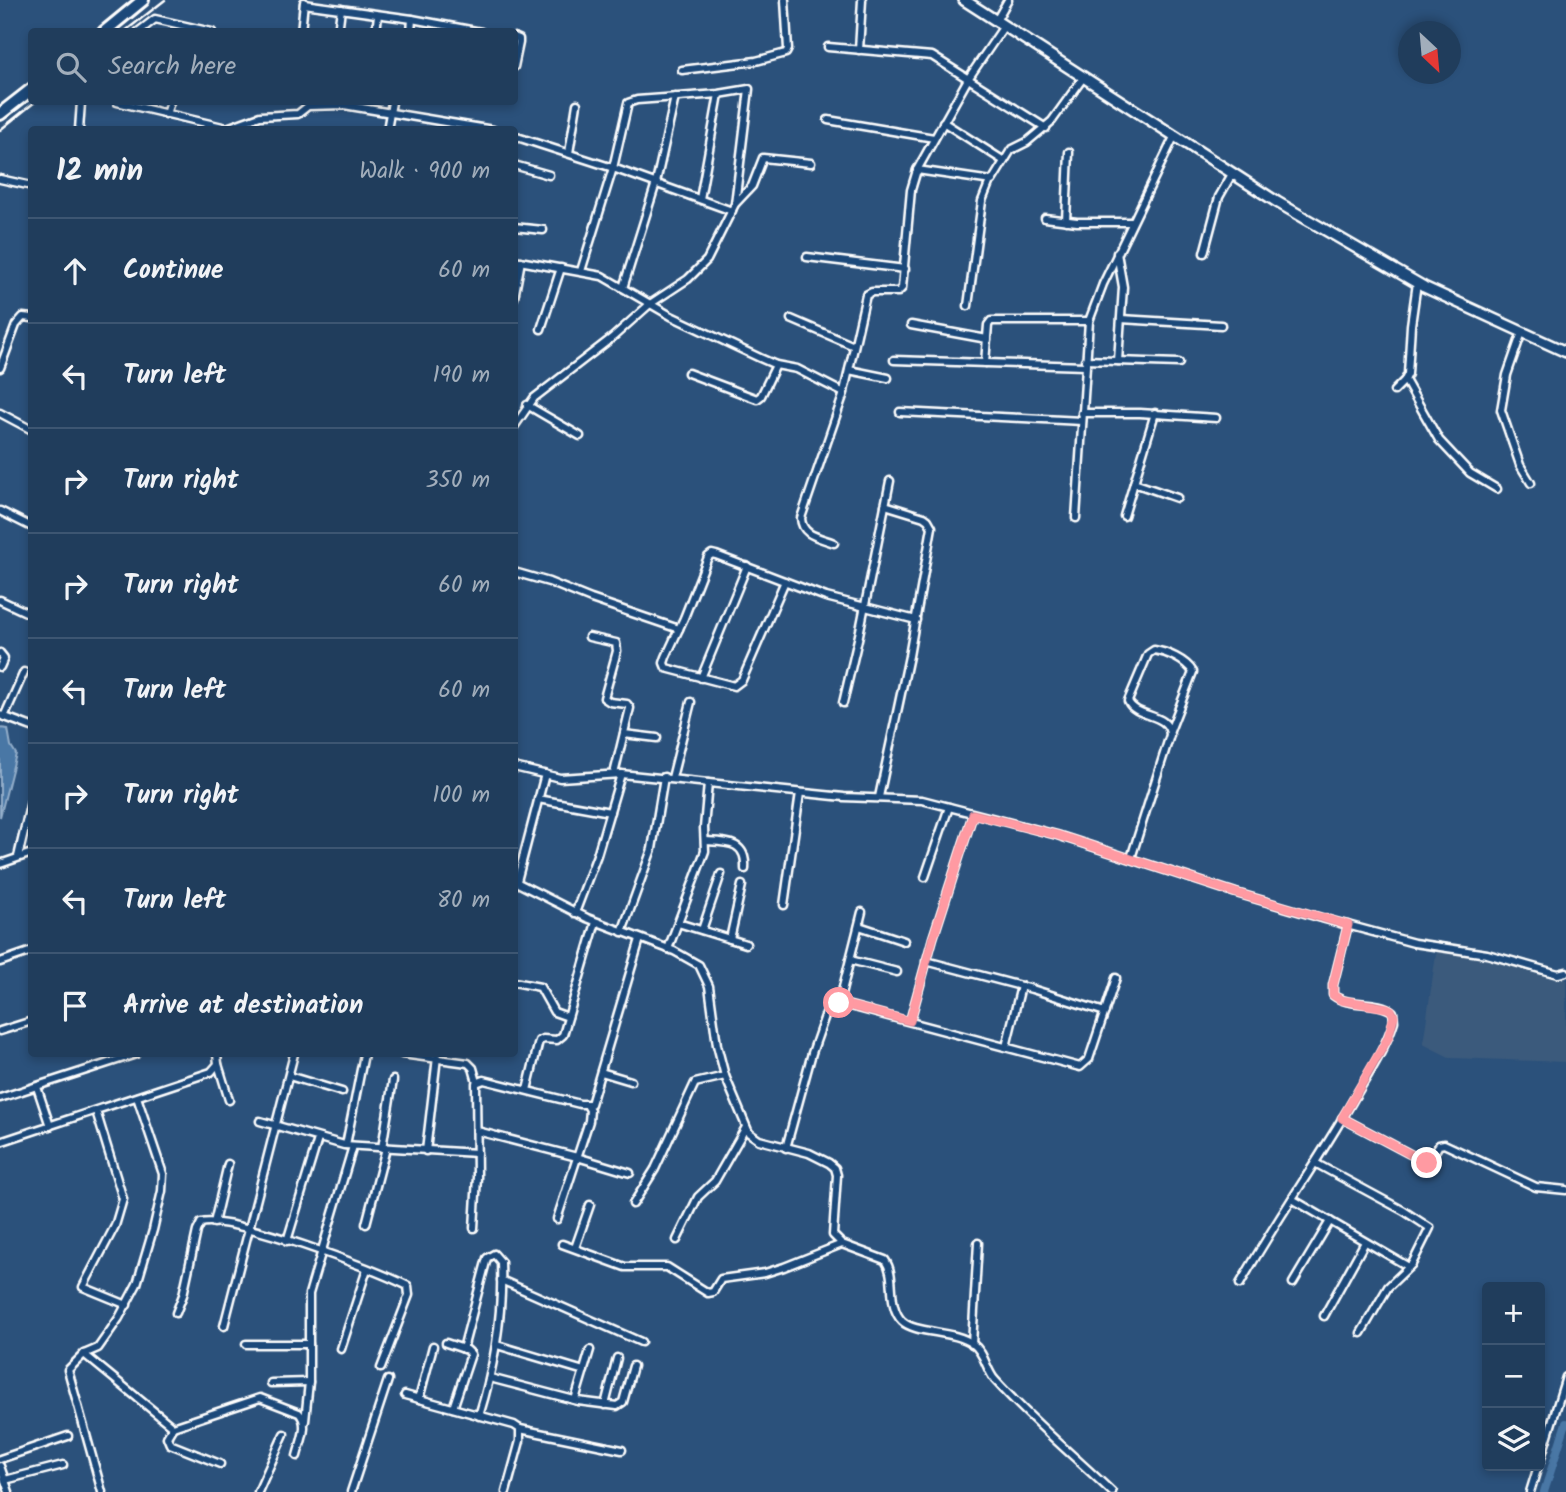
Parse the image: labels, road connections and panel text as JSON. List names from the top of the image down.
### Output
{
  "north": "bottom right",
  "page": {
    "search": "Search here",
    "heading": ["12 min", "Walk · 900 m"],
    "list": [
      ["Continue", "60 m"],
      ["Turn left", "190 m"],
      ["Turn right", "350 m"],
      ["Turn right", "60 m"],
      ["Turn left", "60 m"],
      ["Turn right", "100 m"],
      ["Turn left", "80 m"],
      "Arrive at destination"
    ],
    "map_buttons": ["+", "−"]
  }
}
